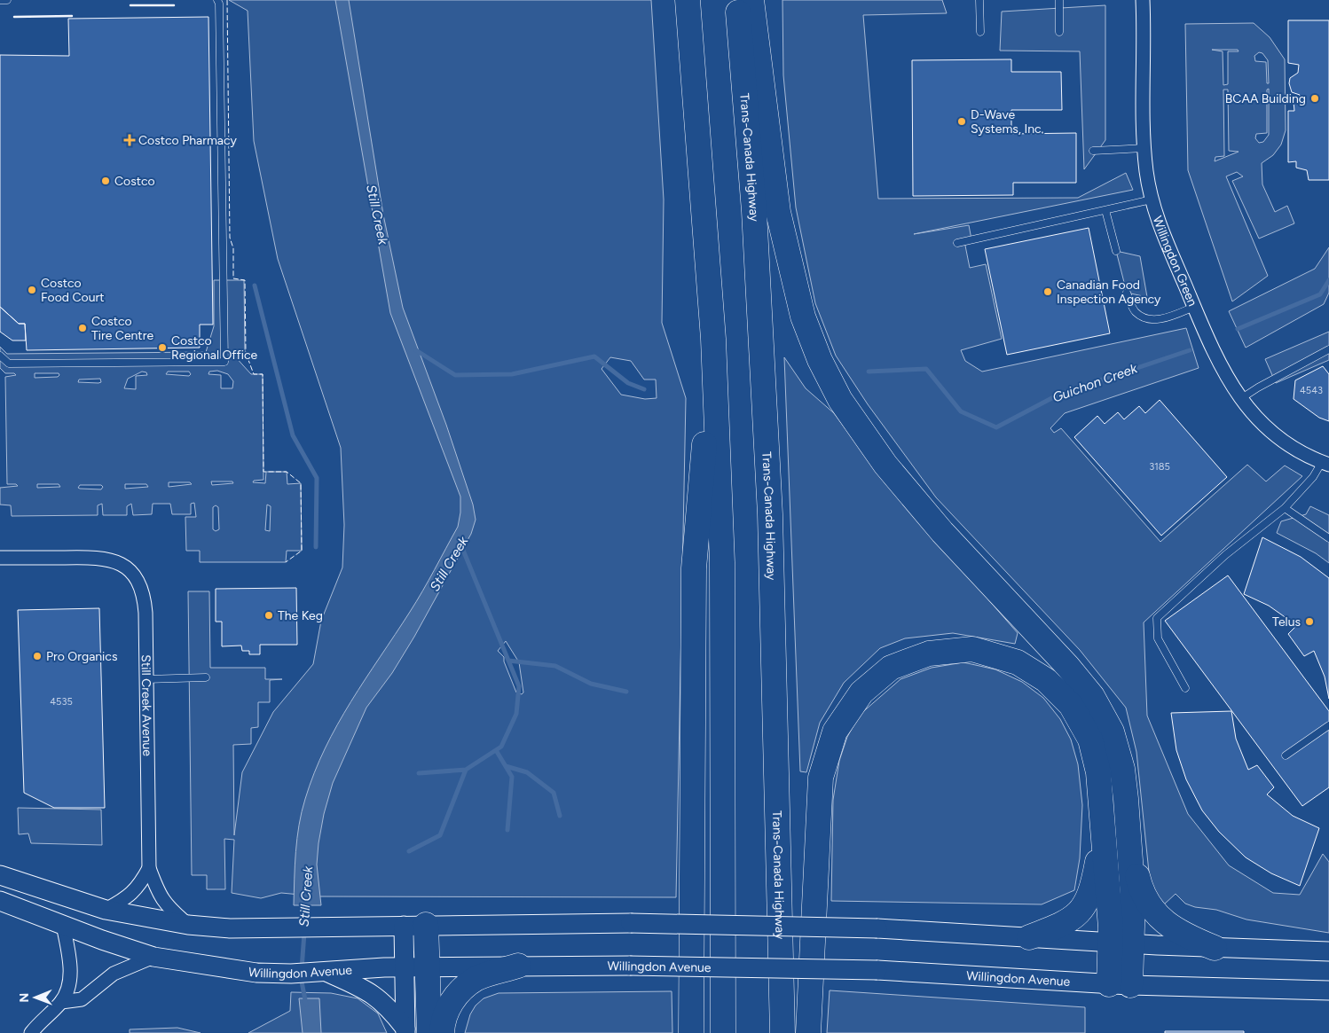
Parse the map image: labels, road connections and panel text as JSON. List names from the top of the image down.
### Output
{
  "streets": {
    "highway": ["Trans-Canada Highway"],
    "main road": ["Willingdon Avenue"],
    "street": ["Willingdon Green", "Still Creek Avenue"]
  },
  "water": ["Still Creek", "Guichon Creek"],
  "places": {
    "other": [
      "BCAA Building",
      "D-Wave Systems, Inc.",
      "Costco",
      "Costco Food Court",
      "Canadian Food Inspection Agency",
      "Costco Tire Centre",
      "Costco Regional Office",
      "The Keg",
      "Telus",
      "Pro Organics"
    ],
    "health": ["Costco Pharmacy"]
  },
  "house_numbers": ["4543", "3185", "4535"],
  "north": "left"
}
